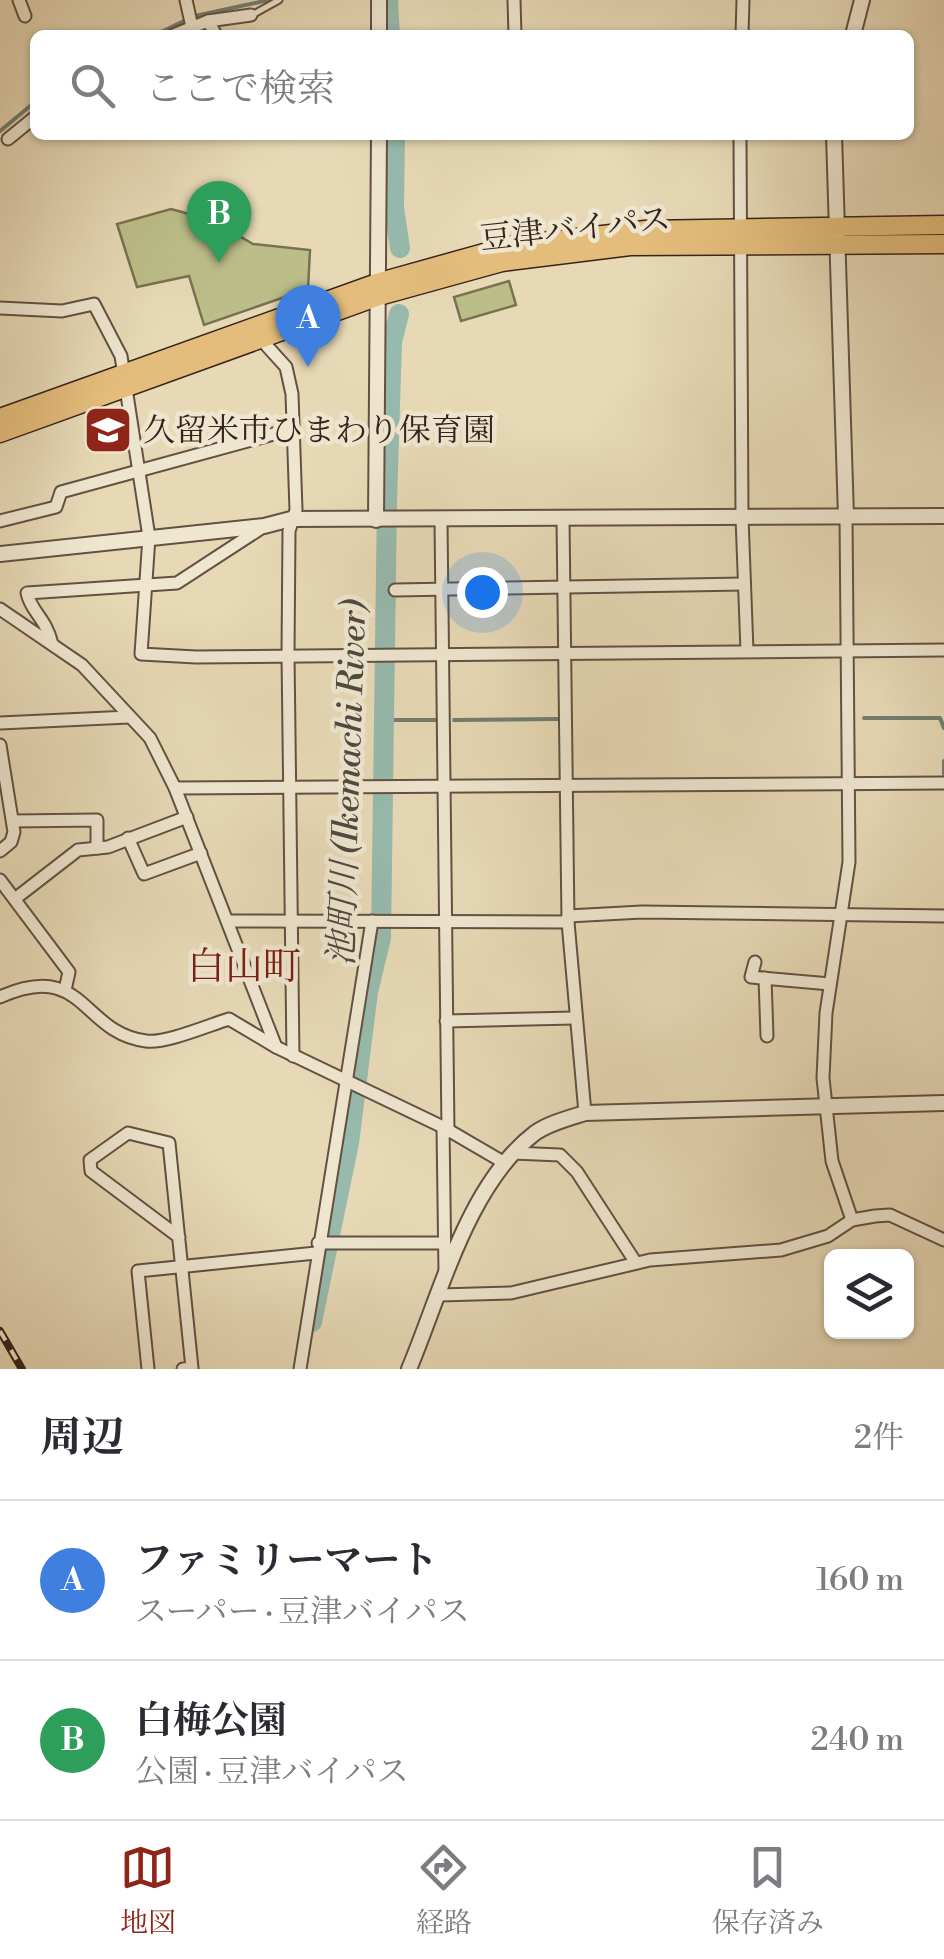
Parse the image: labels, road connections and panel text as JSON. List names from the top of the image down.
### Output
{
  "streets": {
    "highway": ["豆津バイパス"]
  },
  "districts": ["白山町"],
  "water": ["池町川 (Ikemachi River)"],
  "places": {
    "school or university": ["久留米市ひまわり保育園"]
  },
  "page": {
    "search": "ここで検索",
    "pins": ["B", "A"],
    "heading": ["周辺", "2件"],
    "list": [
      {
        "mark": "A",
        "name": "ファミリーマート",
        "note": "スーパー · 豆津バイパス",
        "value": "160 m"
      },
      {
        "mark": "B",
        "name": "白梅公園",
        "note": "公園 · 豆津バイパス",
        "value": "240 m"
      }
    ],
    "nav": ["地図", "経路", "保存済み"]
  }
}
